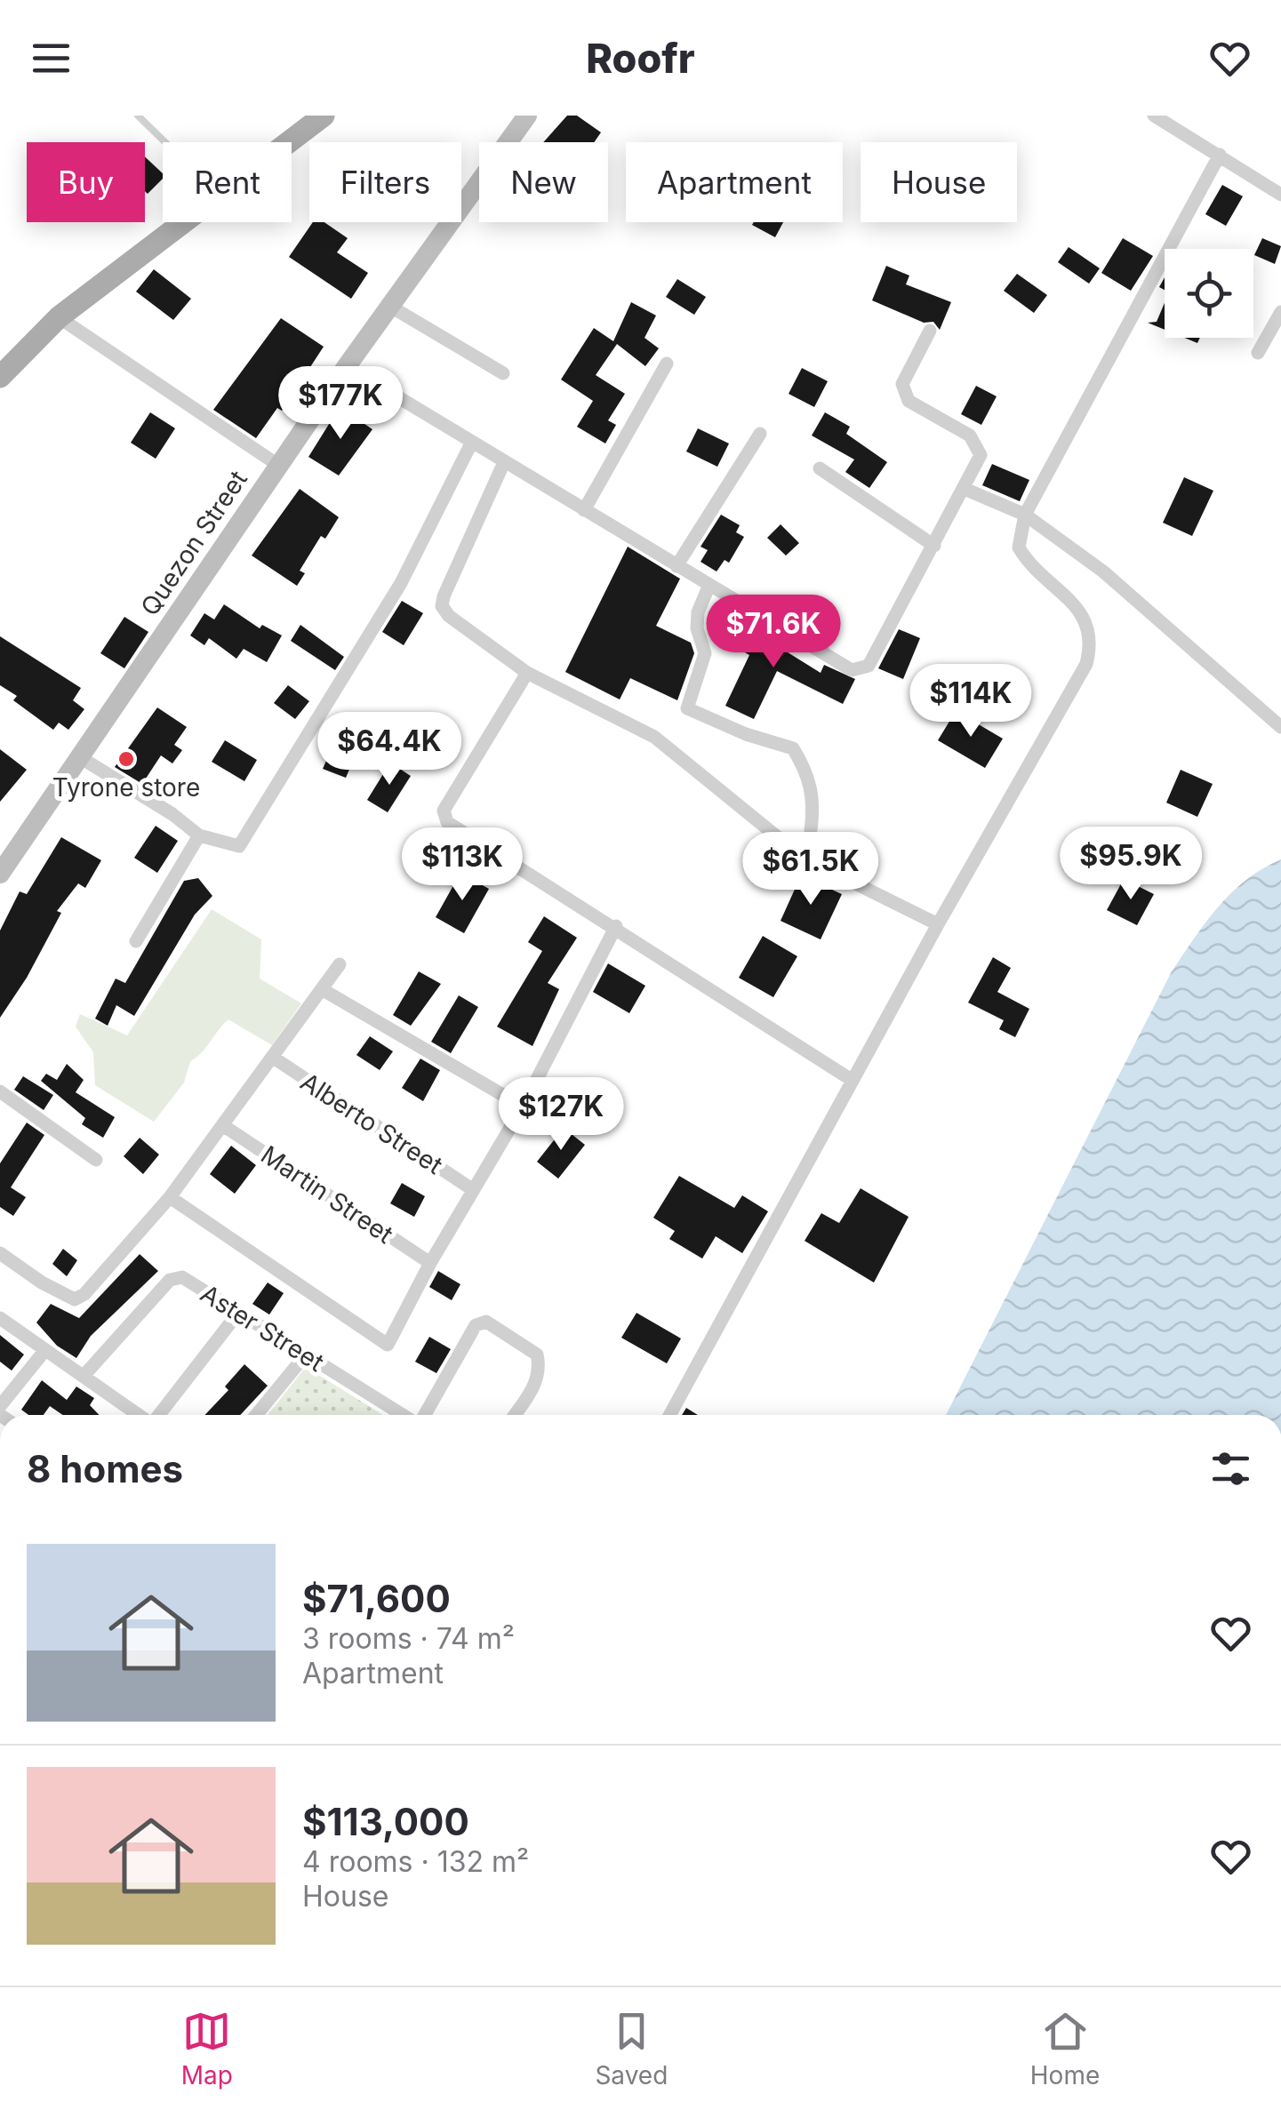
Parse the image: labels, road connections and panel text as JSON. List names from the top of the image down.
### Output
{
  "streets": {
    "main road": ["Quezon Street"],
    "street": ["Alberto Street", "Martin Street", "Aster Street"]
  },
  "places": ["Tyrone store"],
  "page": {
    "header": "Roofr",
    "chip": [
      "Buy",
      "Rent",
      "Filters",
      "New",
      "Apartment",
      "House"
    ],
    "price": [
      "$177K",
      "$71.6K",
      "$114K",
      "$64.4K",
      "$95.9K",
      "$113K",
      "$61.5K",
      "$127K"
    ],
    "heading": "8 homes",
    "list": [
      {
        "name": "$71,600",
        "note": "3 rooms · 74 m² · Apartment"
      },
      {
        "name": "$113,000",
        "note": "4 rooms · 132 m² · House"
      }
    ],
    "tabs": ["Map", "Saved", "Home"]
  }
}
